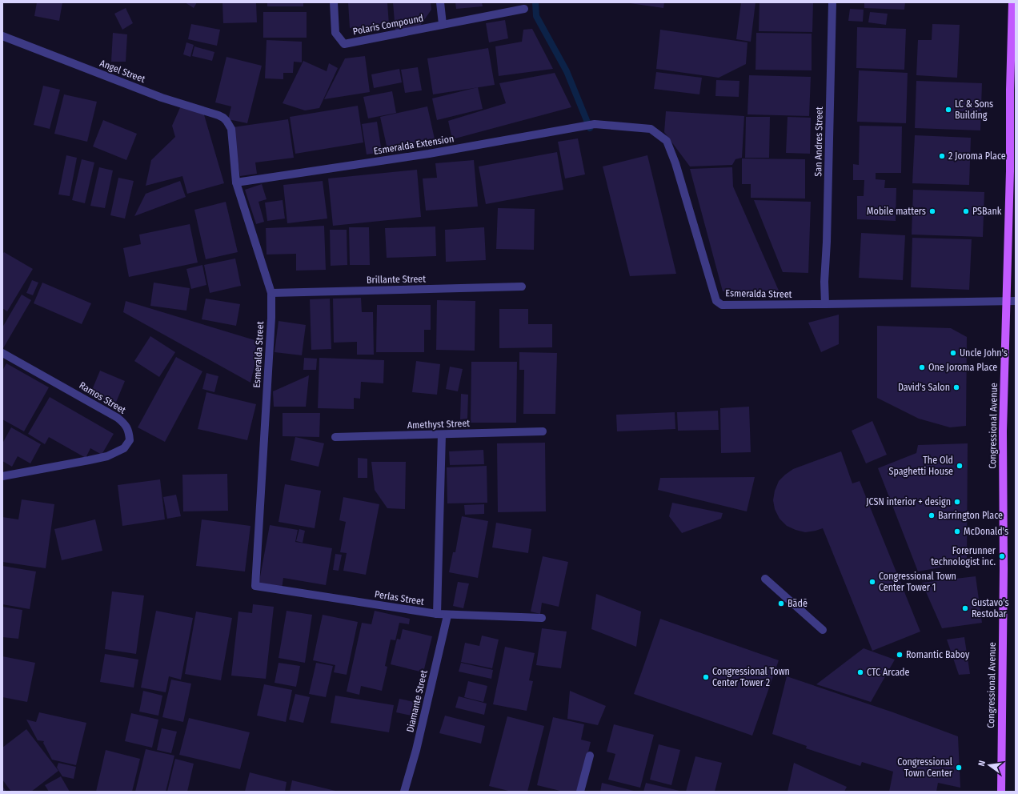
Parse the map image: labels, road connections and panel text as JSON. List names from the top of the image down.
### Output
{
  "streets": {
    "main road": ["Congressional Avenue"],
    "street": [
      "Polaris Compound",
      "Angel Street",
      "San Andres Street",
      "Esmeralda Extension",
      "Brillante Street",
      "Esmeralda Street",
      "Ramos Street",
      "Amethyst Street",
      "Perlas Street",
      "Diamante Street"
    ]
  },
  "crossings": [
    ["Angel Street", "Esmeralda Street"],
    ["San Andres Street", "Esmeralda Street"],
    ["Esmeralda Extension", "Esmeralda Street"],
    ["Brillante Street", "Esmeralda Street"],
    ["Esmeralda Street", "Congressional Avenue"],
    ["Esmeralda Street", "Perlas Street"],
    ["Perlas Street", "Diamante Street"]
  ],
  "places": [
    "LC & Sons Building",
    "2 Joroma Place",
    "Mobile matters",
    "PSBank",
    "Uncle John's",
    "One Joroma Place",
    "David's Salon",
    "The Old Spaghetti House",
    "JCSN interior + design",
    "Barrington Place",
    "McDonald's",
    "Forerunner technologist inc.",
    "Congressional Town Center Tower 1",
    "Bädē",
    "Gustavo's Restobar",
    "Romantic Baboy",
    "CTC Arcade",
    "Congressional Town Center Tower 2",
    "Congressional Town Center"
  ],
  "north": "left"
}
